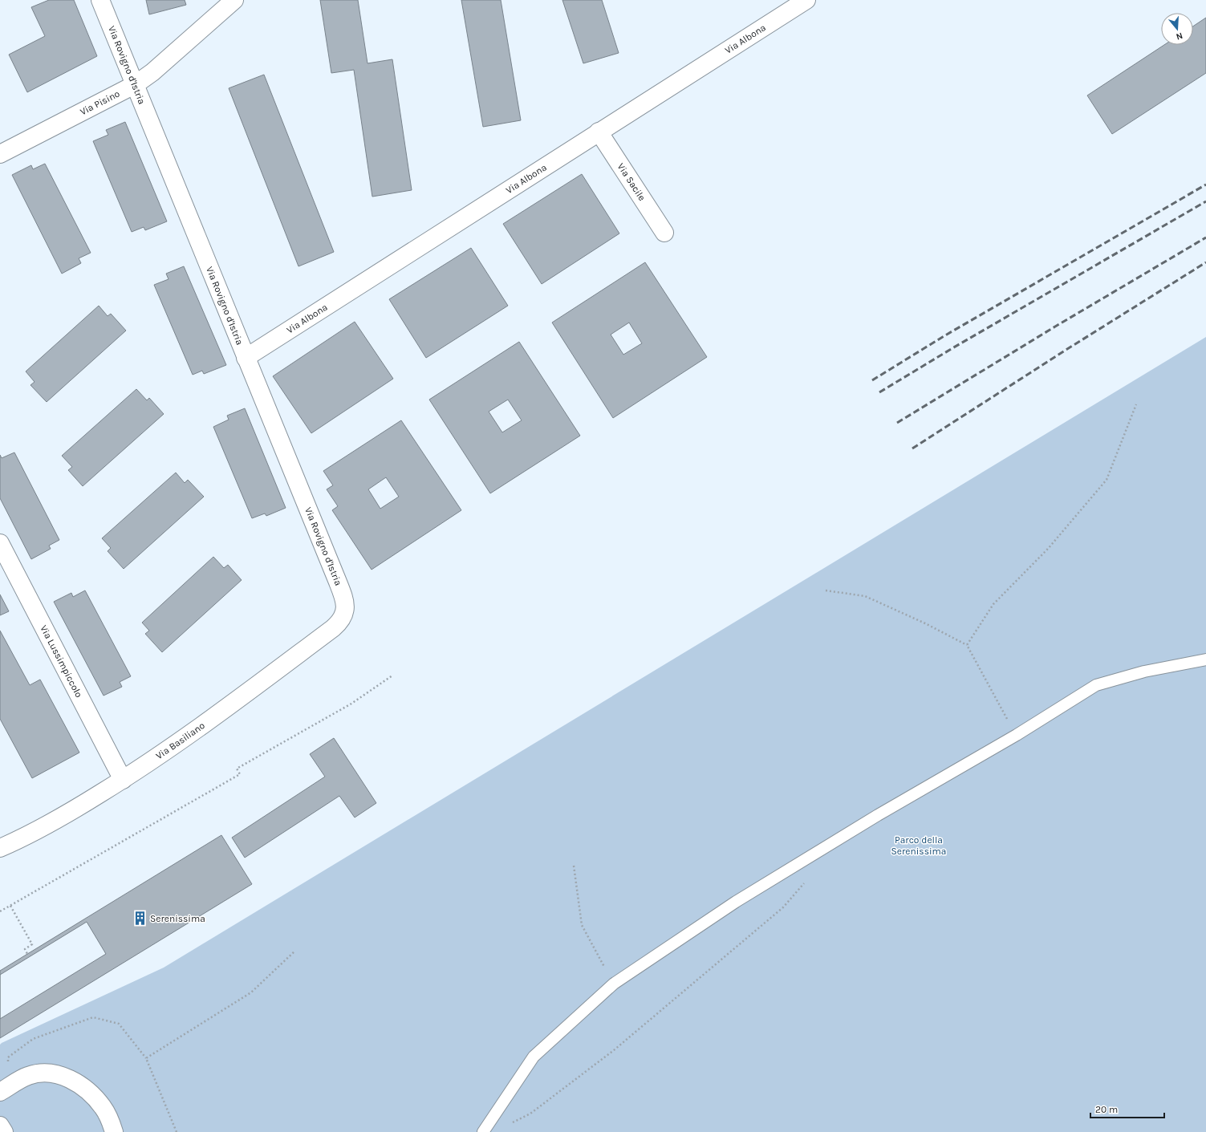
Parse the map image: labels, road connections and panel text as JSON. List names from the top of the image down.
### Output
{
  "streets": {
    "street": [
      "Via Albona",
      "Via Rovigno d'Istria",
      "Via Pisino",
      "Via Sacile",
      "Via Lussimpiccolo",
      "Via Basiliano"
    ]
  },
  "crossings": [
    ["Via Albona", "Via Rovigno d'Istria"],
    ["Via Albona", "Via Sacile"],
    ["Via Rovigno d'Istria", "Via Pisino"],
    ["Via Rovigno d'Istria", "Via Basiliano"],
    ["Via Lussimpiccolo", "Via Basiliano"]
  ],
  "parks": ["Parco della Serenissima"],
  "places": {
    "building": ["Serenissima"]
  },
  "scale_bar": "20 m",
  "north": "bottom"
}
